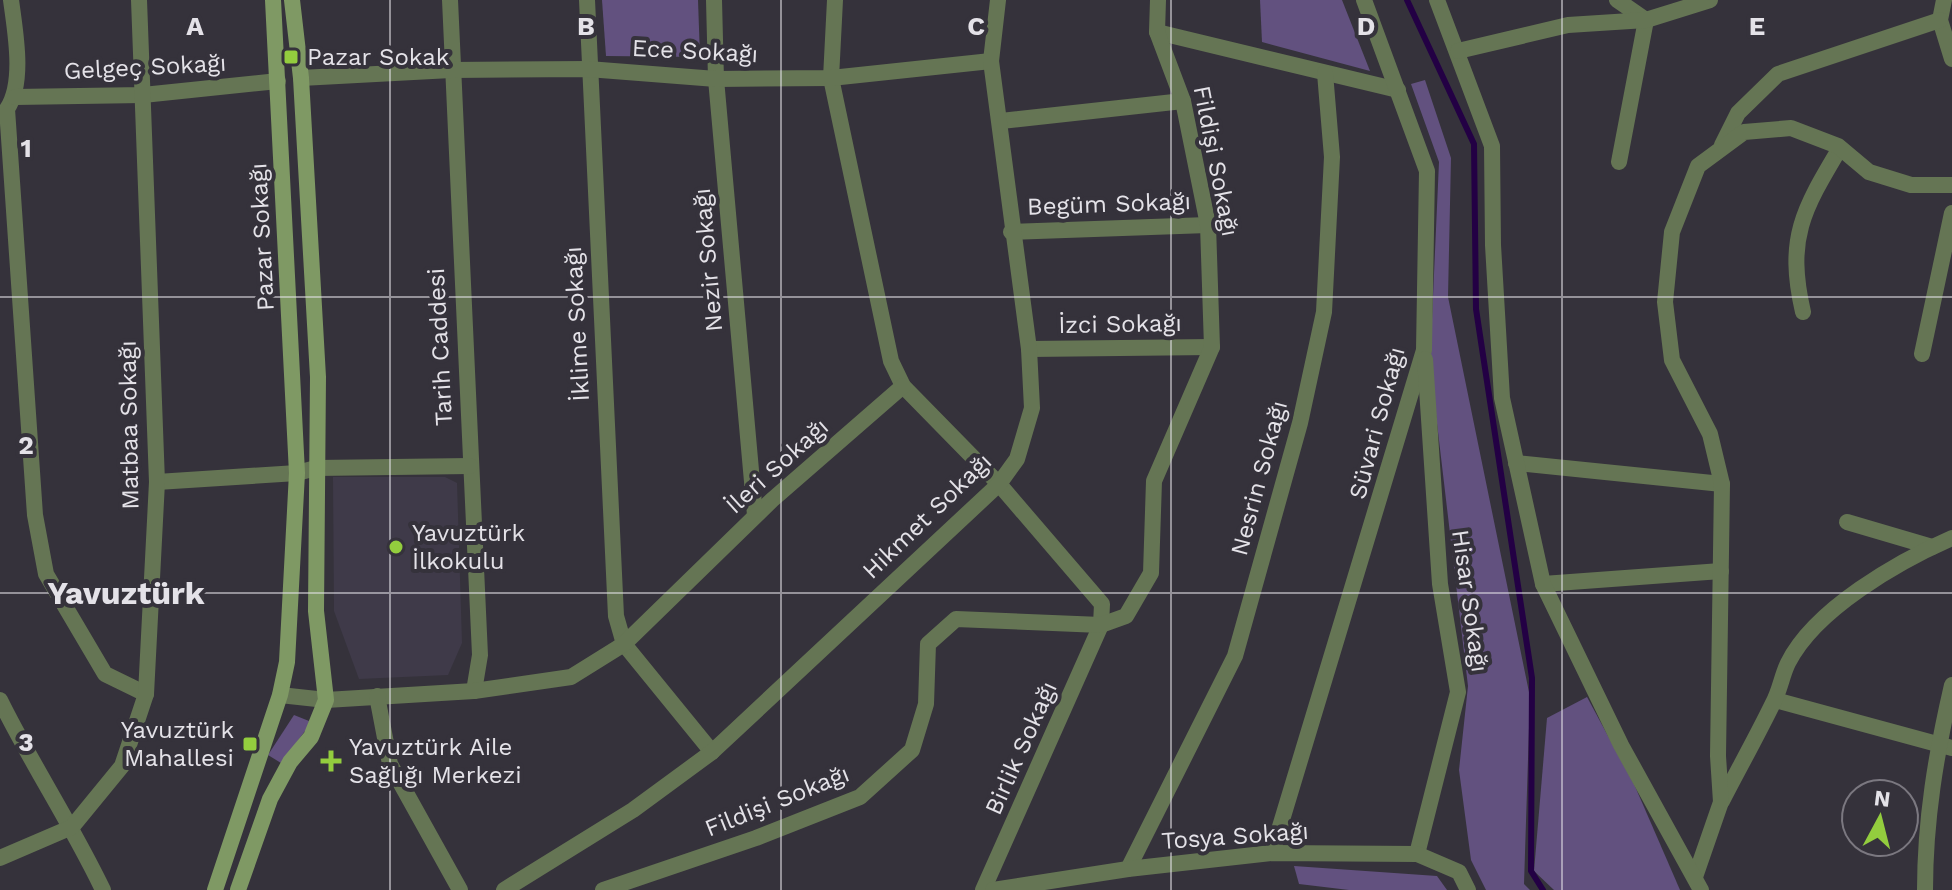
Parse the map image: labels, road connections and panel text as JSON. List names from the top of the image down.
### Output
{
  "streets": {
    "main road": ["Pazar Sokağı"],
    "street": [
      "Ece Sokağı",
      "Gelgeç Sokağı",
      "Fildişi Sokağı",
      "Begüm Sokağı",
      "Nezir Sokağı",
      "İklime Sokağı",
      "İzci Sokağı",
      "Tarih Caddesi",
      "Süvari Sokağı",
      "Matbaa Sokağı",
      "İleri Sokağı",
      "Nesrin Sokağı",
      "Hikmet Sokağı",
      "Hisar Sokağı",
      "Birlik Sokağı",
      "Tosya Sokağı"
    ]
  },
  "crossings": [
    ["Ece Sokağı", "Pazar Sokağı"],
    ["Ece Sokağı", "Nezir Sokağı"],
    ["Ece Sokağı", "İklime Sokağı"],
    ["Ece Sokağı", "Tarih Caddesi"],
    ["Ece Sokağı", "Hikmet Sokağı"],
    ["Gelgeç Sokağı", "Pazar Sokağı"],
    ["Gelgeç Sokağı", "Matbaa Sokağı"],
    ["Fildişi Sokağı", "Begüm Sokağı"],
    ["Fildişi Sokağı", "İzci Sokağı"],
    ["Fildişi Sokağı", "Birlik Sokağı"],
    ["Begüm Sokağı", "Hikmet Sokağı"],
    ["Pazar Sokağı", "İleri Sokağı"],
    ["Nezir Sokağı", "İleri Sokağı"],
    ["İklime Sokağı", "İleri Sokağı"],
    ["İzci Sokağı", "Hikmet Sokağı"],
    ["Tarih Caddesi", "İleri Sokağı"],
    ["Süvari Sokağı", "Hisar Sokağı"],
    ["Süvari Sokağı", "Tosya Sokağı"],
    ["Nesrin Sokağı", "Tosya Sokağı"],
    ["Hisar Sokağı", "Tosya Sokağı"]
  ],
  "districts": ["Yavuztürk"],
  "places": {
    "transit": ["Pazar Sokak", "Yavuztürk Mahallesi"],
    "other": ["Yavuztürk İlkokulu"],
    "health": ["Yavuztürk Aile Sağlığı Merkezi"]
  },
  "north": "top",
  "grid": {
    "columns": [
      "A",
      "B",
      "C",
      "D",
      "E"
    ],
    "rows": ["1", "2", "3"]
  }
}
